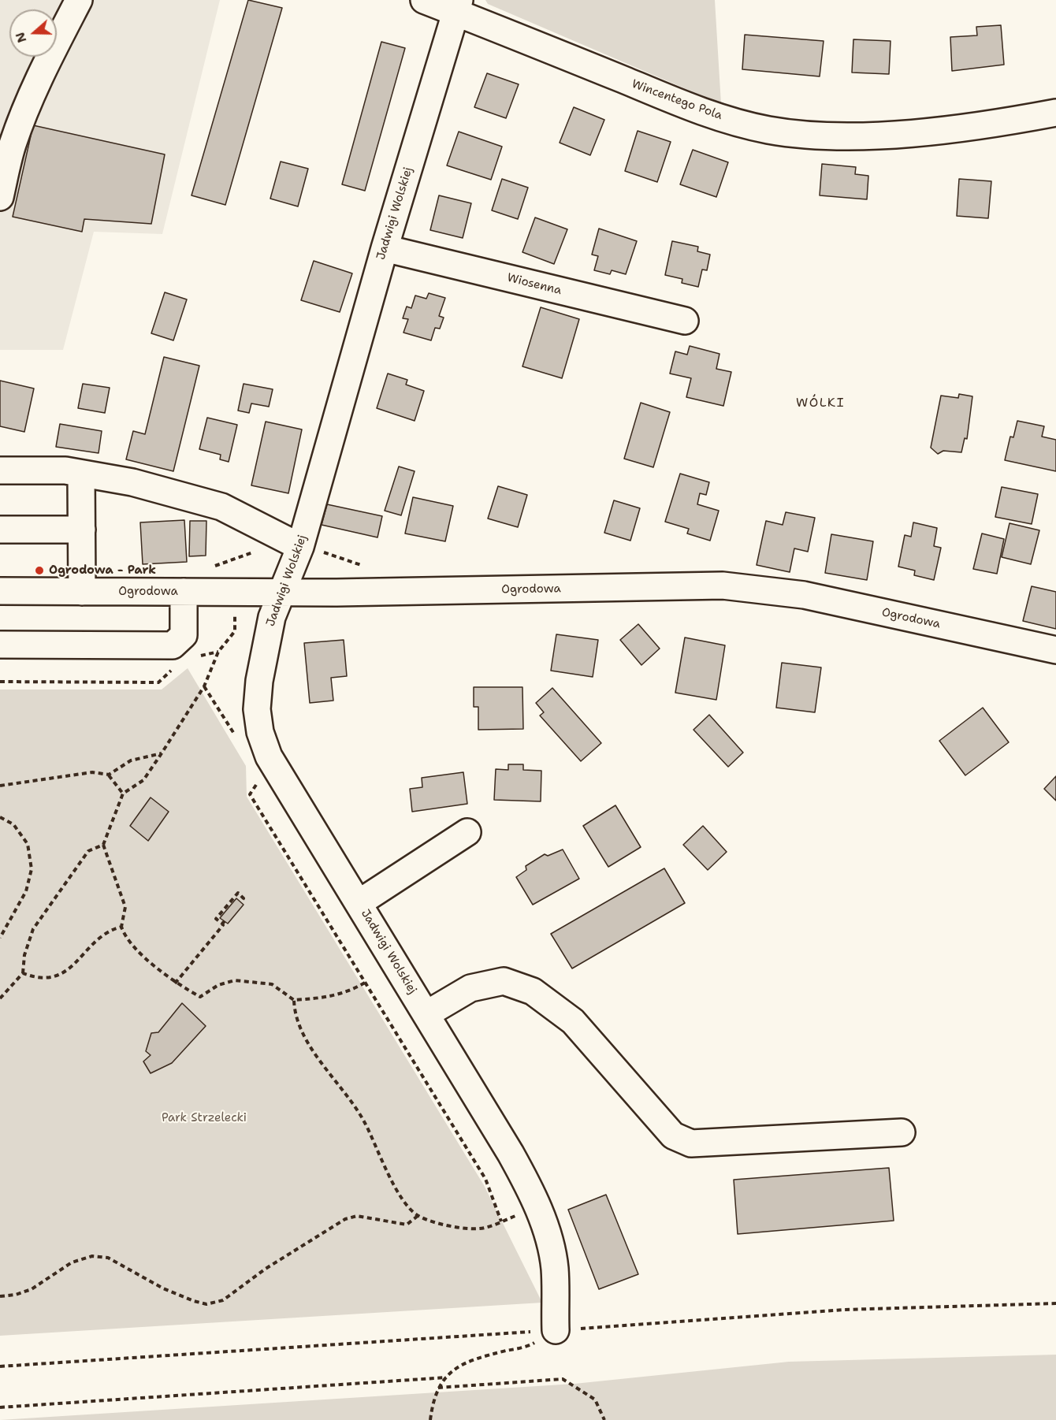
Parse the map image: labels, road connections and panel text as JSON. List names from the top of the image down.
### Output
{
  "streets": {
    "street": [
      "Wincentego Pola",
      "Jadwigi Wolskiej",
      "Wiosenna",
      "Ogrodowa"
    ]
  },
  "crossings": [
    ["Wincentego Pola", "Jadwigi Wolskiej"],
    ["Jadwigi Wolskiej", "Wiosenna"],
    ["Jadwigi Wolskiej", "Ogrodowa"]
  ],
  "districts": ["WÓLKI"],
  "parks": ["Park Strzelecki"],
  "places": ["Ogrodowa - Park"],
  "north": "left"
}
